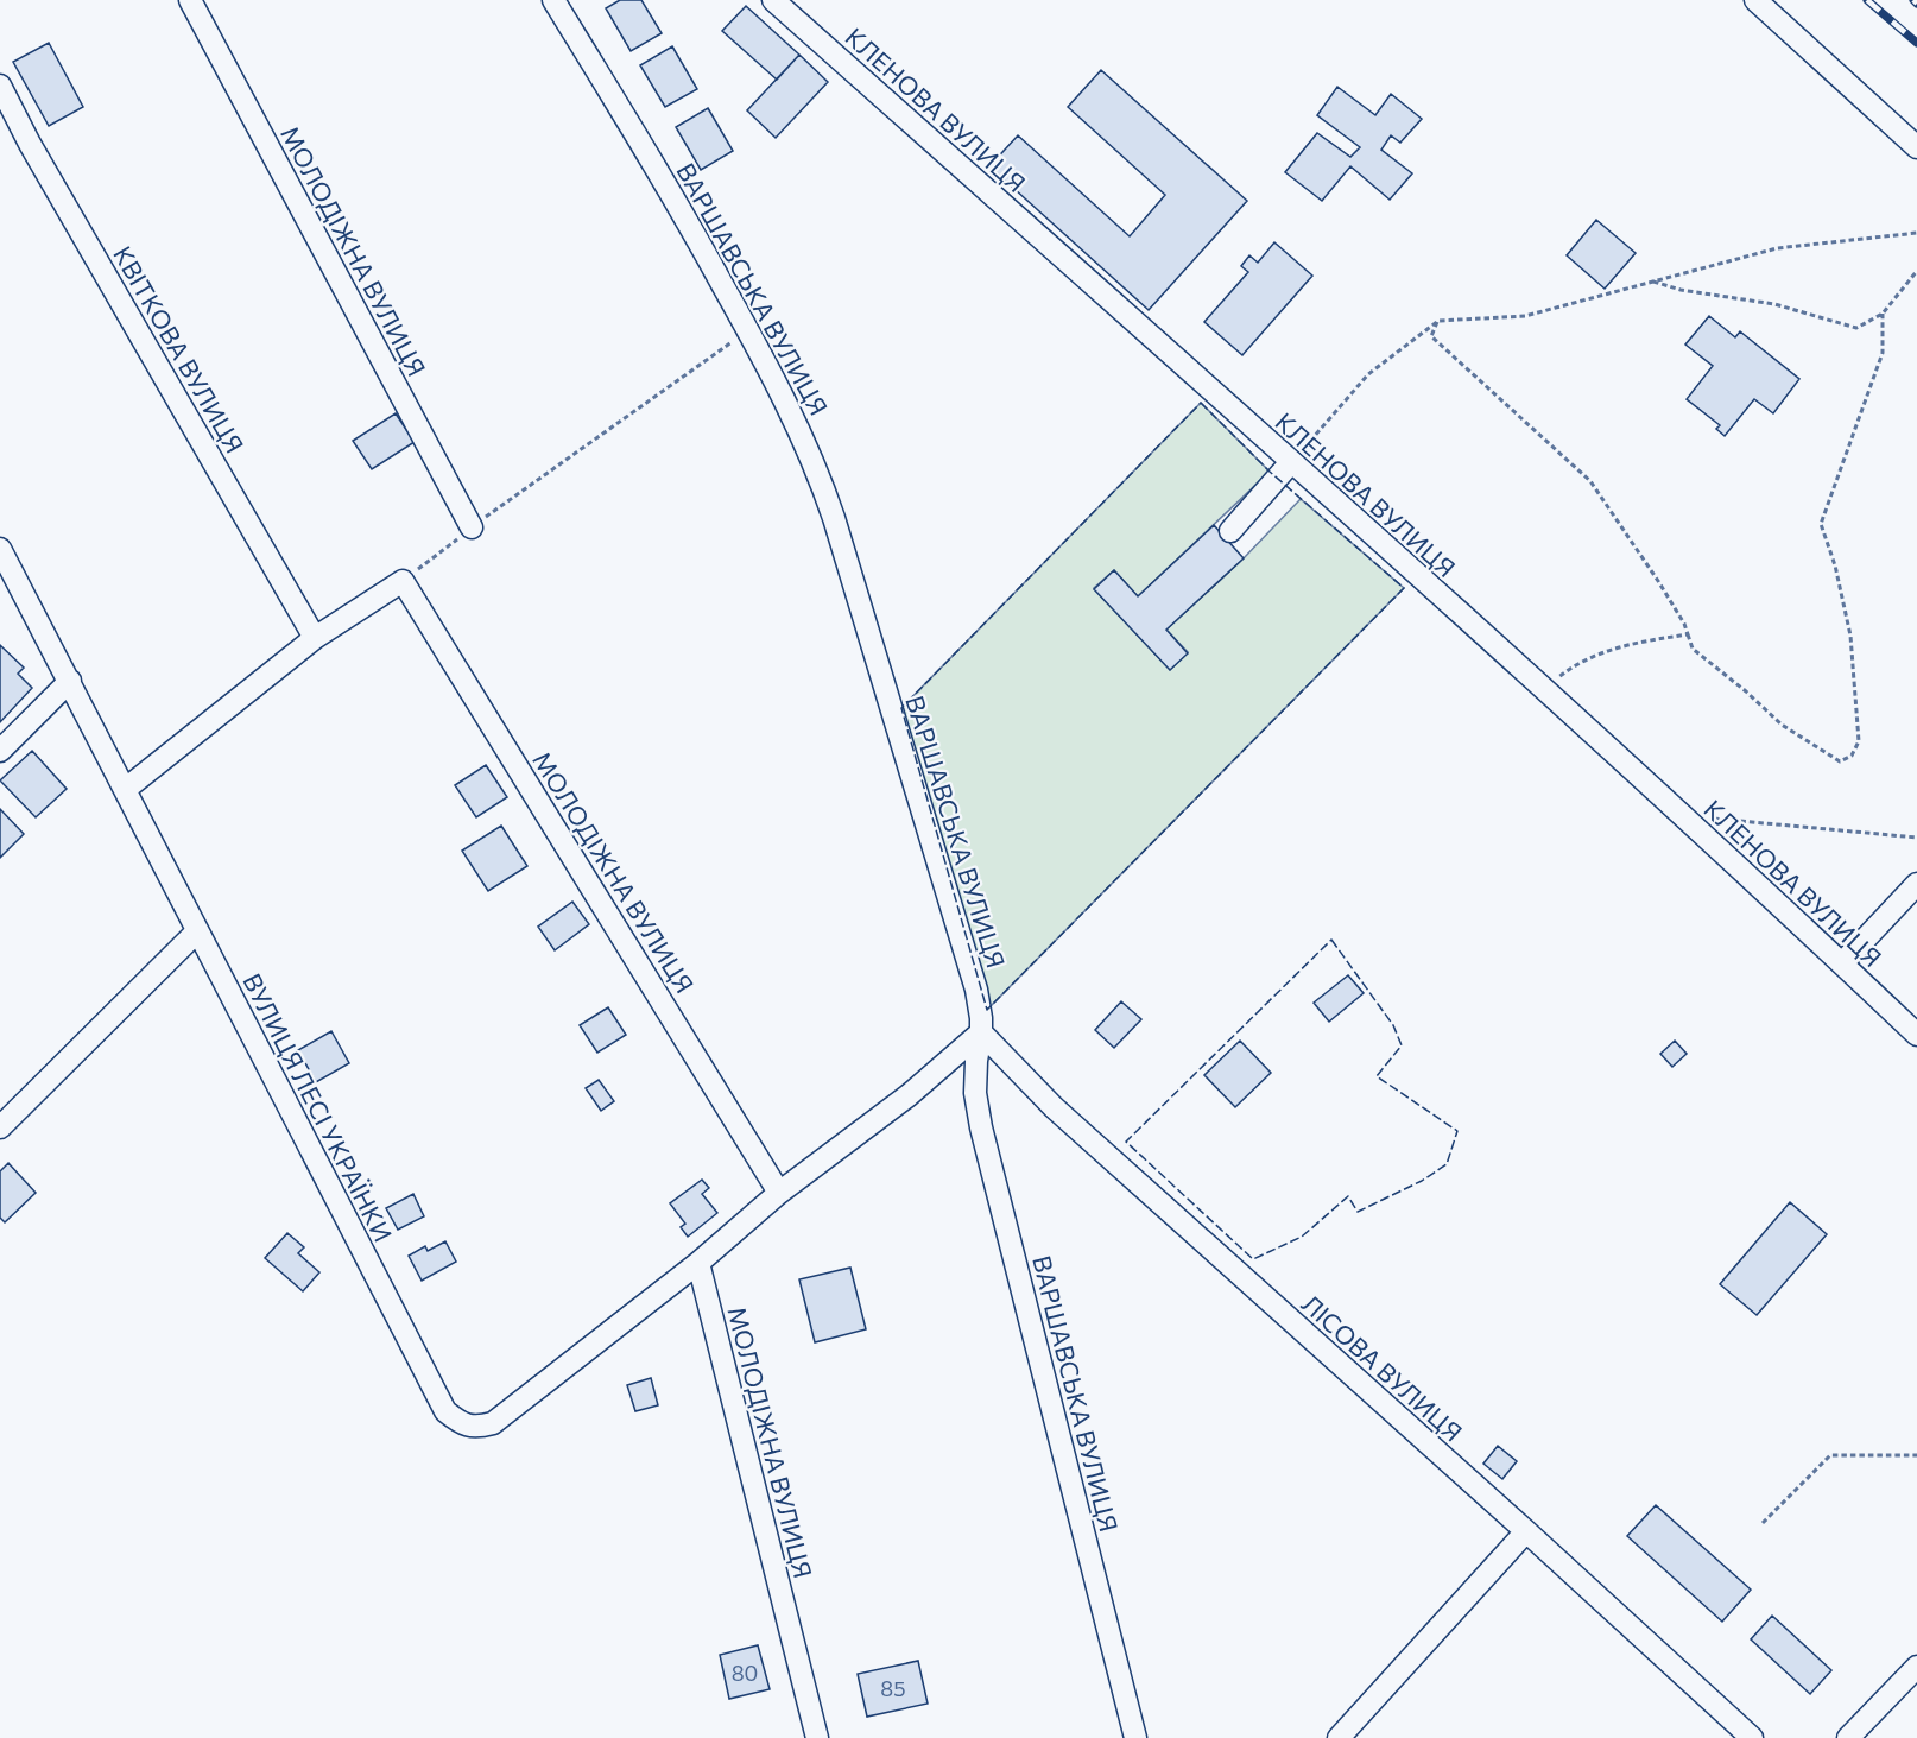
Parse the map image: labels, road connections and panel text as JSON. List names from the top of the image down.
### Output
{
  "streets": {
    "street": [
      "КЛЕНОВА ВУЛИЦЯ",
      "МОЛОДІЖНА ВУЛИЦЯ",
      "ВАРШАВСЬКА ВУЛИЦЯ",
      "КВІТКОВА ВУЛИЦЯ",
      "ВУЛИЦЯ ЛЕСІ УКРАЇНКИ",
      "ЛІСОВА ВУЛИЦЯ"
    ]
  },
  "crossings": [
    ["МОЛОДІЖНА ВУЛИЦЯ", "ВУЛИЦЯ ЛЕСІ УКРАЇНКИ"],
    ["ВАРШАВСЬКА ВУЛИЦЯ", "ЛІСОВА ВУЛИЦЯ"]
  ],
  "house_numbers": ["80", "85"]
}
